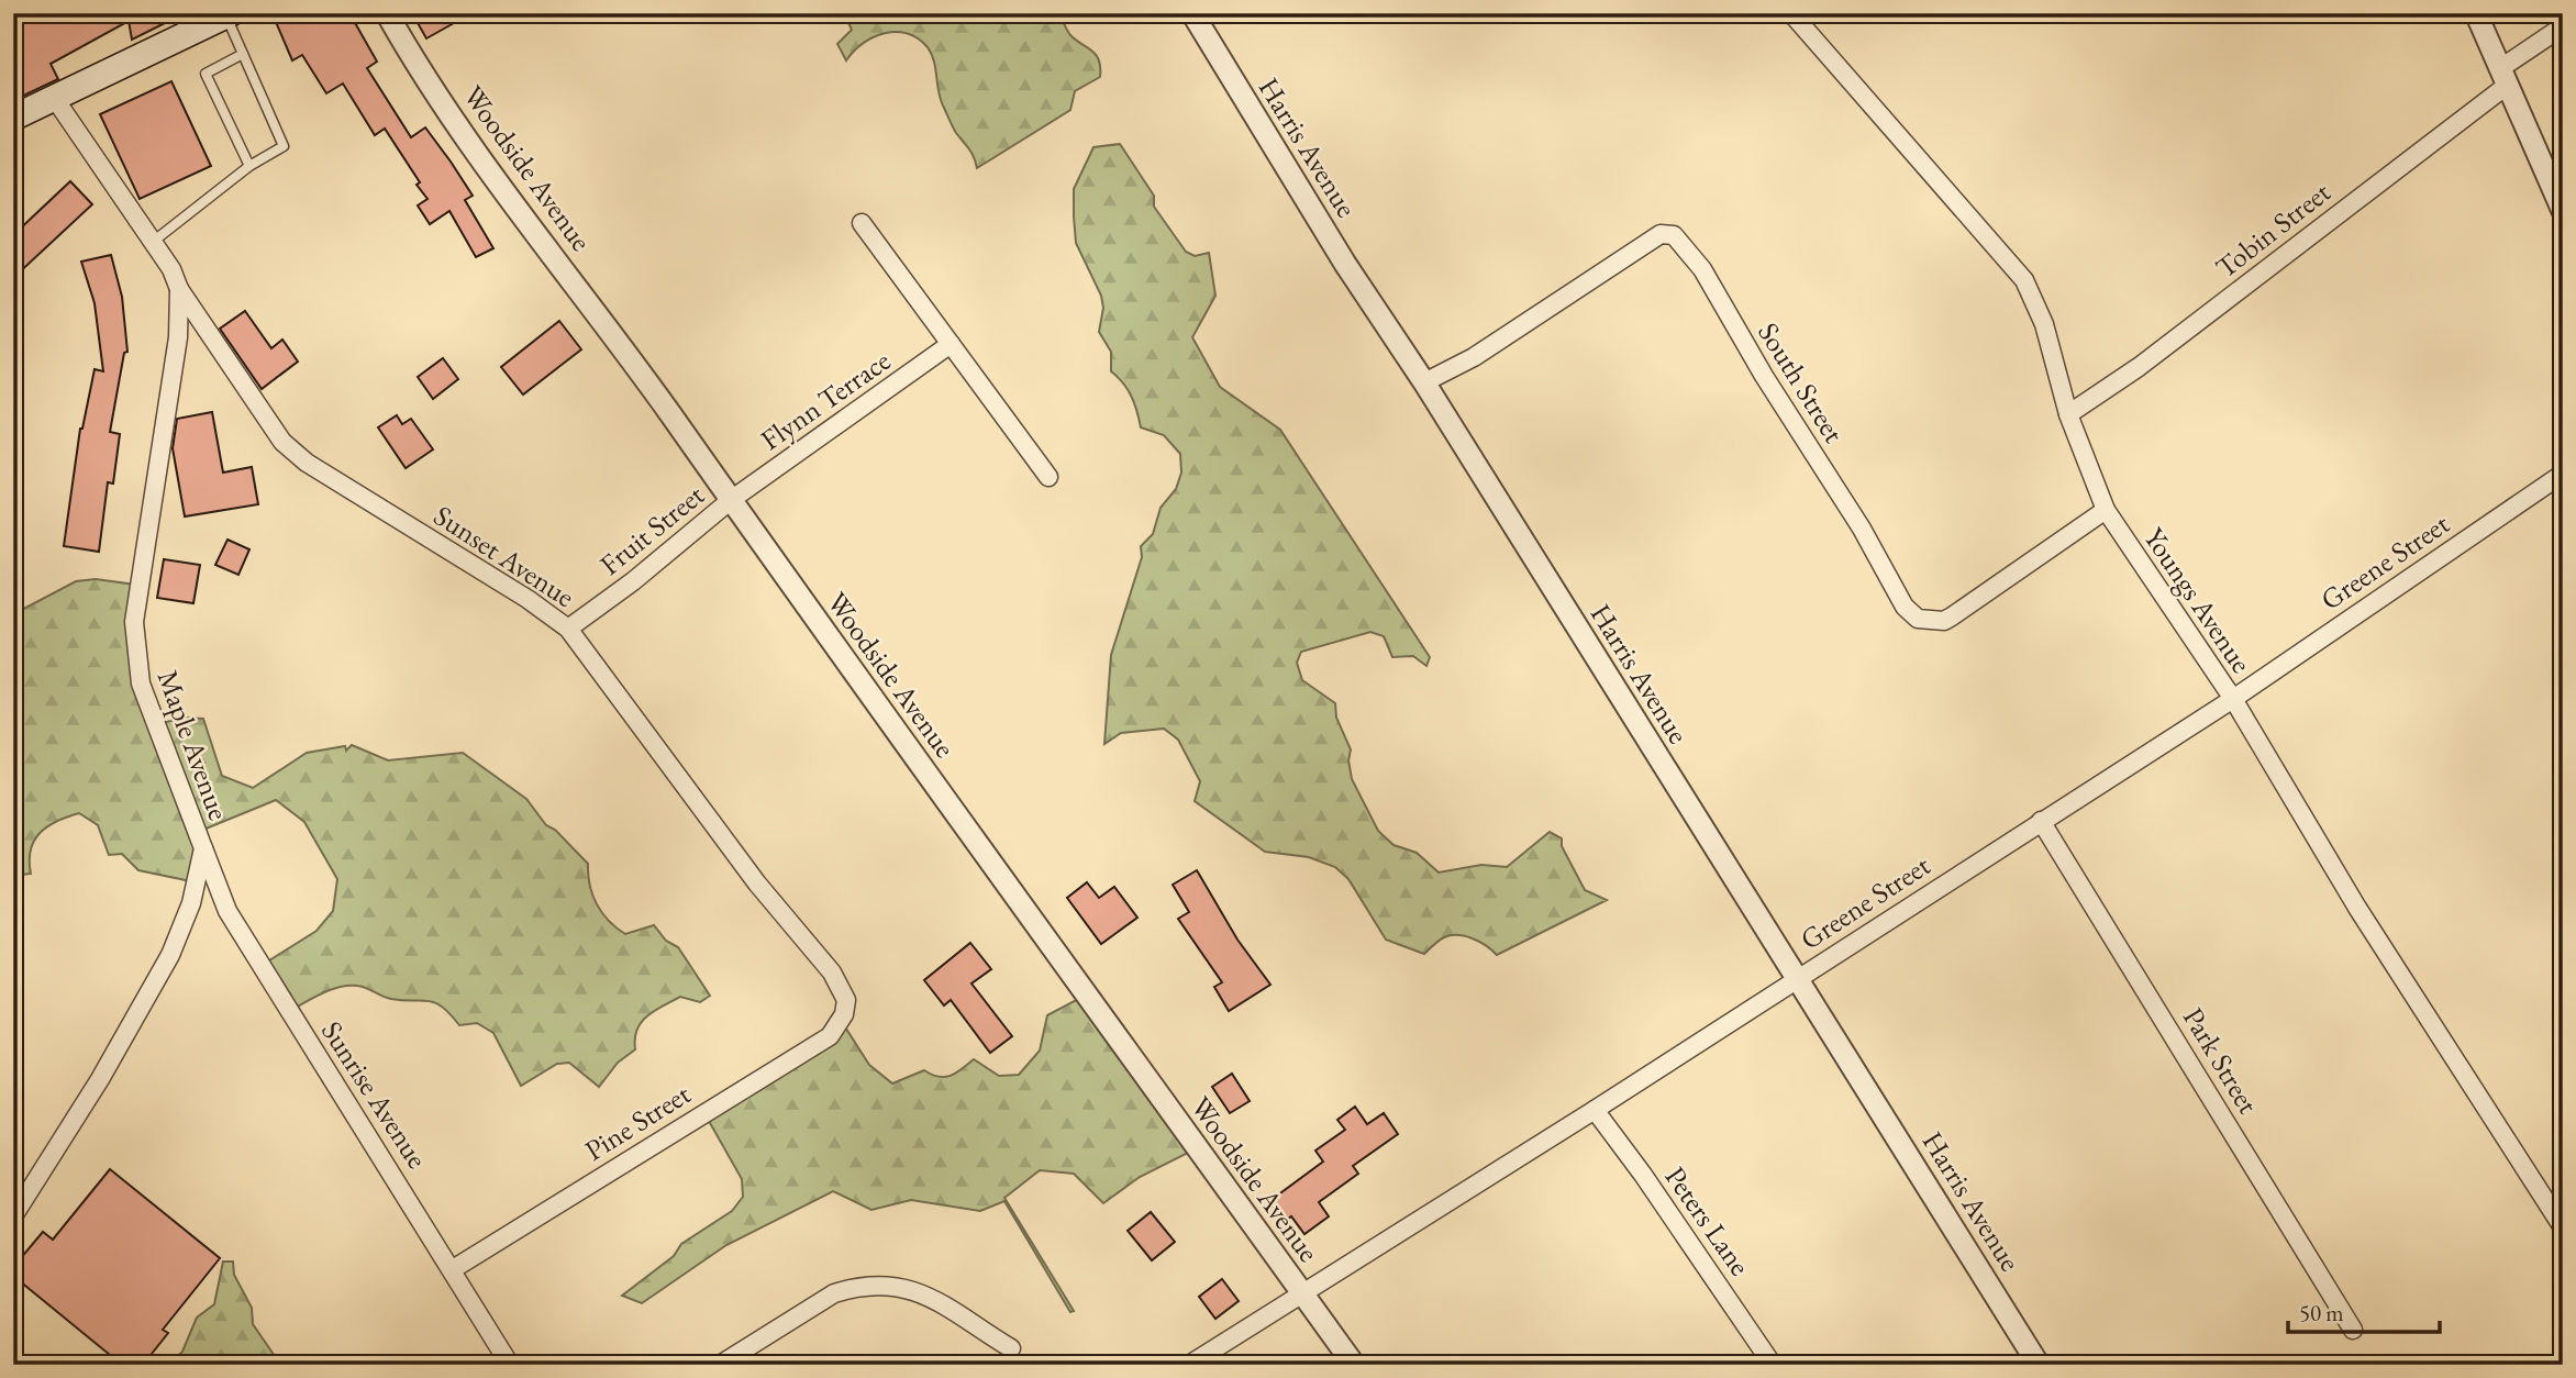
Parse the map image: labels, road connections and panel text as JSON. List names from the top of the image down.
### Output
{
  "streets": {
    "street": [
      "Harris Avenue",
      "Woodside Avenue",
      "Tobin Street",
      "South Street",
      "Flynn Terrace",
      "Fruit Street",
      "Sunset Avenue",
      "Greene Street",
      "Youngs Avenue",
      "Maple Avenue",
      "Park Street",
      "Sunrise Avenue",
      "Pine Street",
      "Peters Lane"
    ]
  },
  "crossings": [
    ["Harris Avenue", "South Street"],
    ["Harris Avenue", "Greene Street"],
    ["Woodside Avenue", "Flynn Terrace"],
    ["Woodside Avenue", "Fruit Street"],
    ["Woodside Avenue", "Greene Street"],
    ["Tobin Street", "Youngs Avenue"],
    ["South Street", "Youngs Avenue"],
    ["Flynn Terrace", "Fruit Street"],
    ["Fruit Street", "Sunset Avenue"],
    ["Sunset Avenue", "Maple Avenue"],
    ["Sunset Avenue", "Pine Street"],
    ["Greene Street", "Youngs Avenue"],
    ["Greene Street", "Park Street"],
    ["Greene Street", "Peters Lane"],
    ["Maple Avenue", "Sunrise Avenue"],
    ["Sunrise Avenue", "Pine Street"]
  ],
  "scale_bar": "50 m"
}
